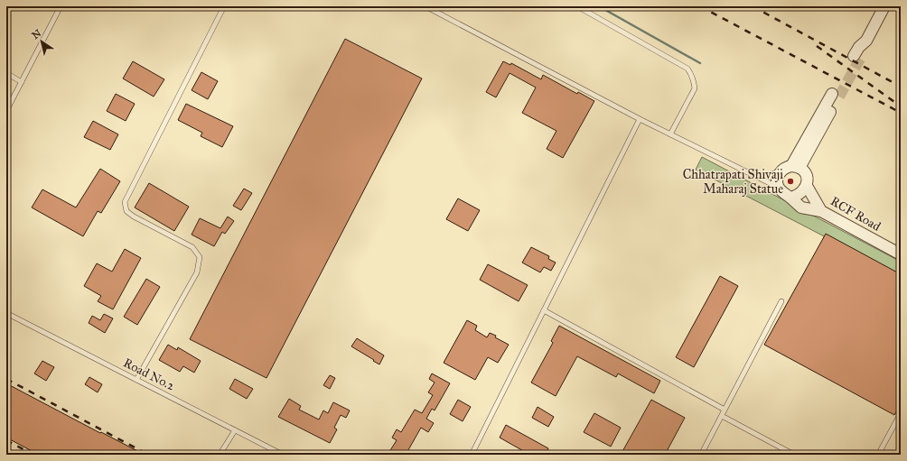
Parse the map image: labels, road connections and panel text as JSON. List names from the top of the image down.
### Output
{
  "streets": {
    "street": ["RCF Road"],
    "lane": ["Road No.2"]
  },
  "places": ["Chhatrapati Shivaji Maharaj Statue"],
  "north": "top left"
}
